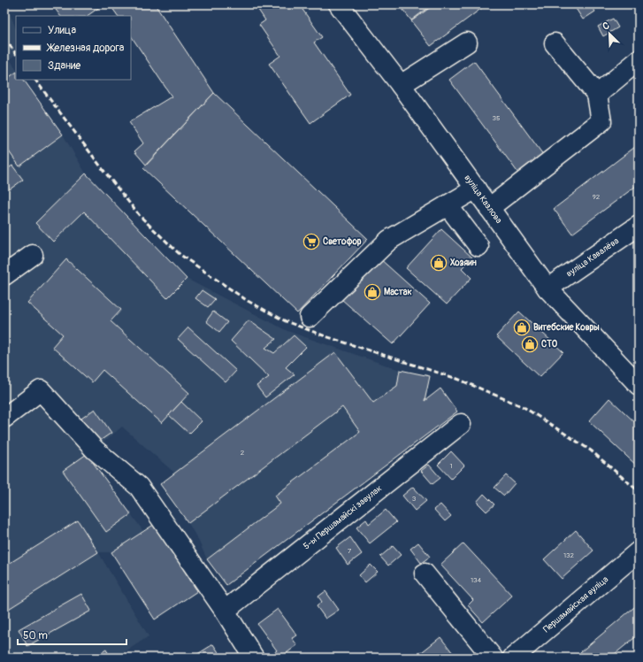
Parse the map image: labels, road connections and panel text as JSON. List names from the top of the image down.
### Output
{
  "streets": {
    "street": [
      "вуліца Казлова",
      "вуліца Кавалёва",
      "5-ы Першамайскі завулак",
      "Першамайская вуліца"
    ]
  },
  "crossings": [
    ["вуліца Казлова", "вуліца Кавалёва"]
  ],
  "places": {
    "supermarket": ["Светофор"],
    "shop": [
      "Хозяин",
      "Мастак",
      "Витебские Ковры",
      "СТО"
    ]
  },
  "house_numbers": [
    "35",
    "92",
    "2",
    "1",
    "3",
    "7",
    "132",
    "134"
  ],
  "legend": ["Улица", "Железная дорога", "Здание"],
  "scale_bar": "50 m",
  "north": "top left"
}
